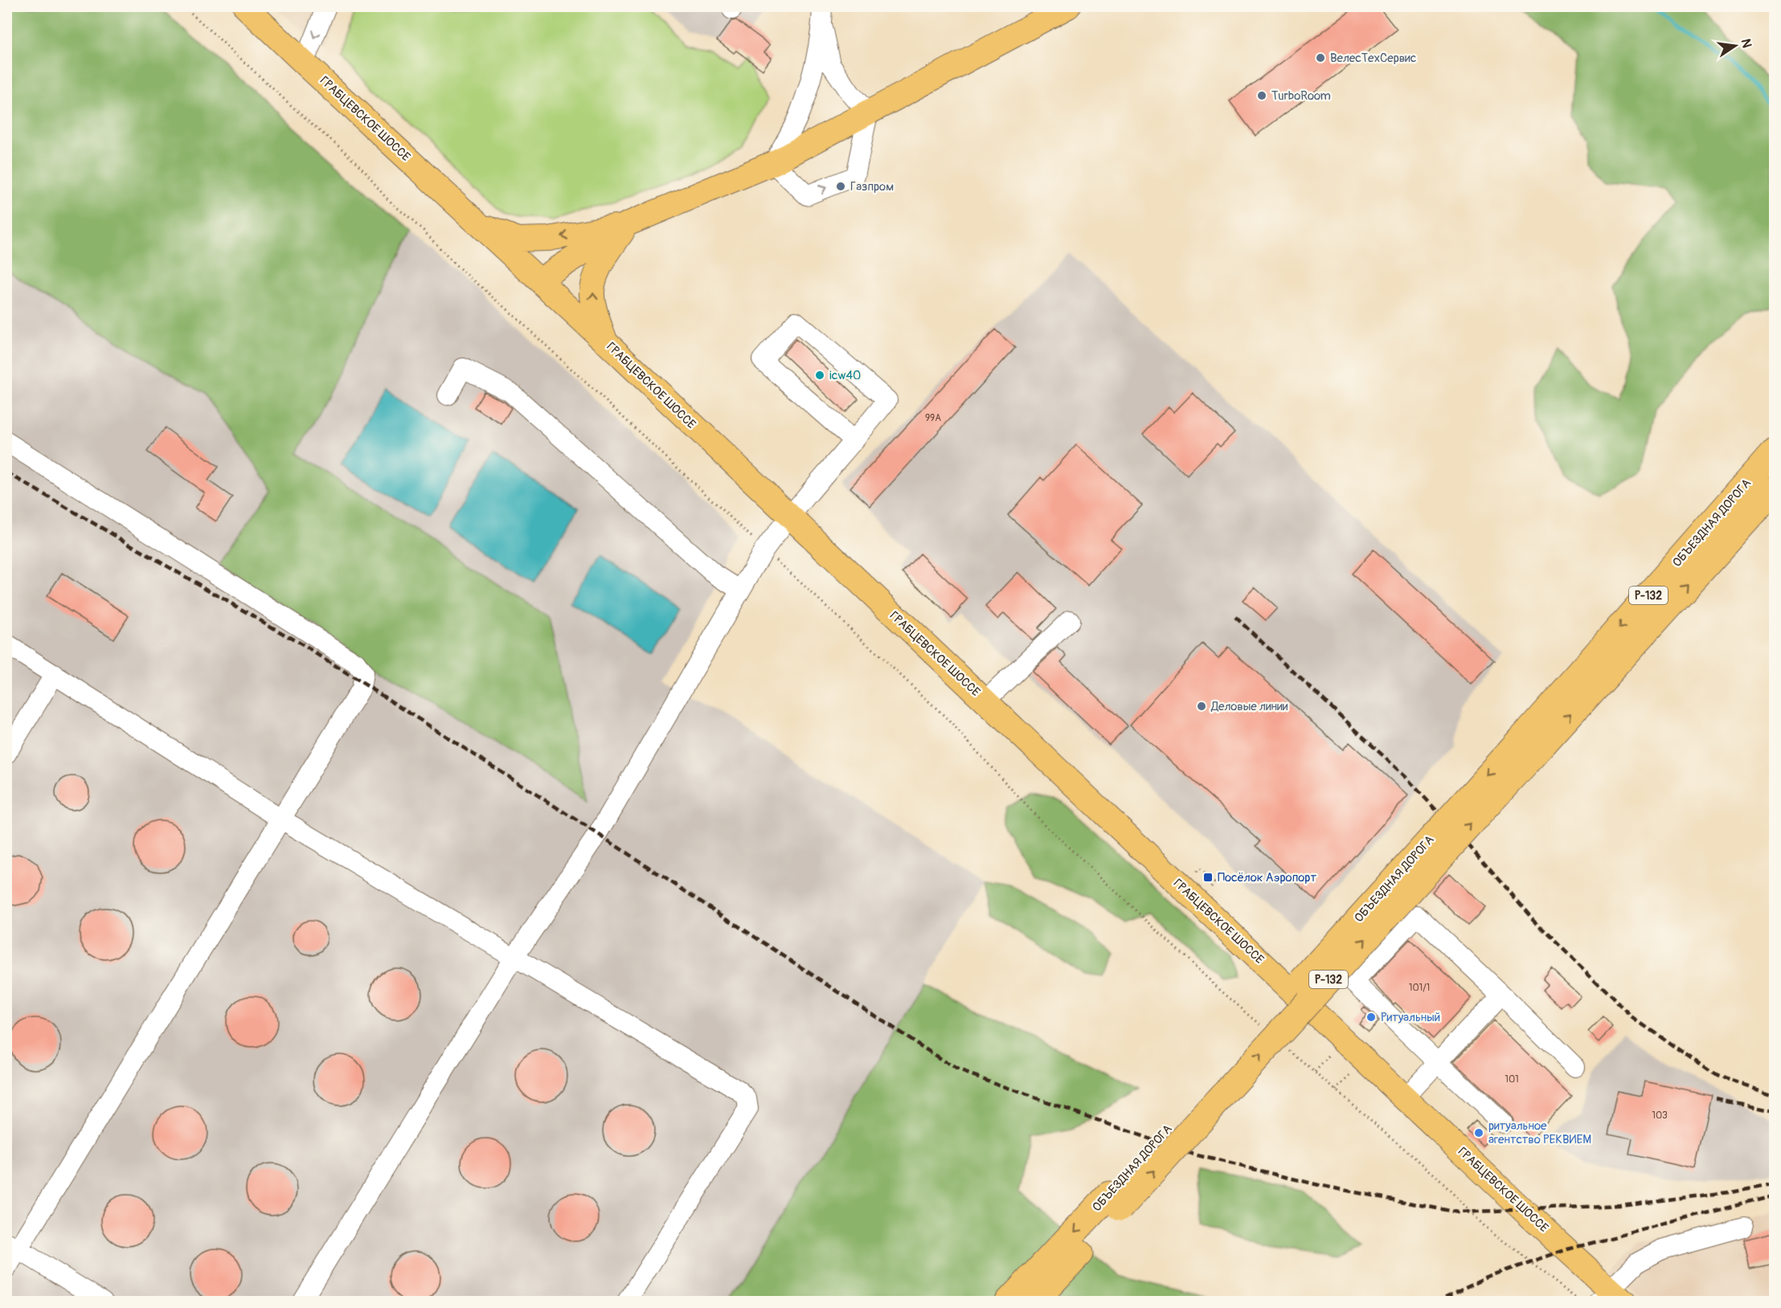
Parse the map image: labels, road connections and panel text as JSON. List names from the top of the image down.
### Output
{
  "streets": {
    "highway": ["ОБЪЕЗДНАЯ ДОРОГА", "Р-132"],
    "main road": ["ГРАБЦЕВСКОЕ ШОССЕ"]
  },
  "places": {
    "other": [
      "ВелесТехСервис",
      "TurboRoom",
      "Газпром",
      "icw40",
      "Деловые линии",
      "Ритуальный",
      "ритуальное агентство РЕКВИЕМ"
    ],
    "transit": ["Посёлок Аэропорт"]
  },
  "house_numbers": [
    "99А",
    "101/1",
    "101",
    "103"
  ],
  "north": "right"
}
